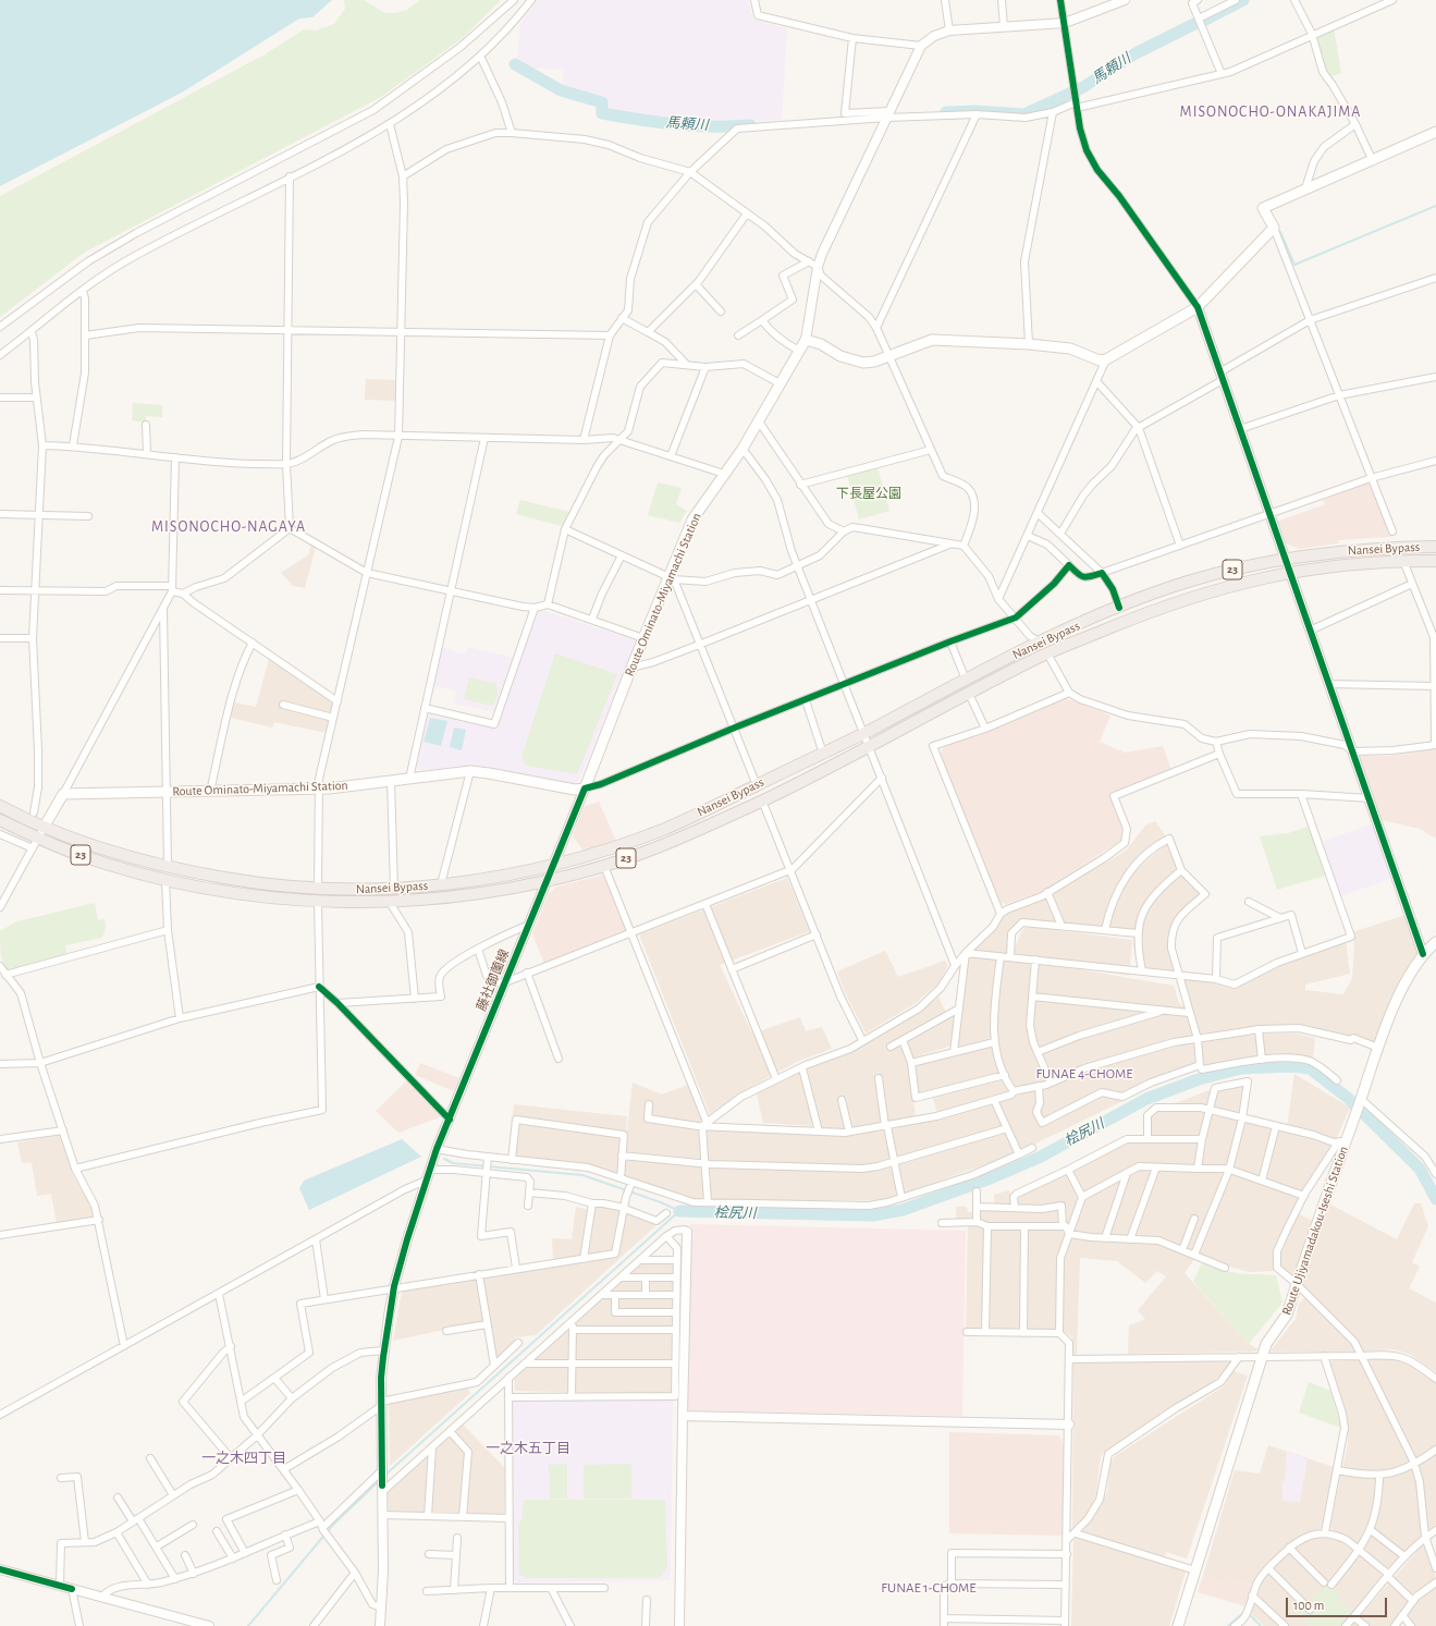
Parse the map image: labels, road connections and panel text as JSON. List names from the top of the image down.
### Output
{
  "streets": {
    "highway": ["Nansei Bypass", "23"],
    "main road": ["Route Ominato-Miyamachi Station", "Route Ujiyamadakou-Iseshi Station"],
    "street": ["藤社御薗線"]
  },
  "crossings": [
    ["Nansei Bypass", "藤社御薗線"],
    ["Route Ominato-Miyamachi Station", "藤社御薗線"]
  ],
  "districts": [
    "MISONOCHO-ONAKAJIMA",
    "MISONOCHO-NAGAYA",
    "FUNAE 4-CHOME",
    "一之木五丁目",
    "一之木四丁目",
    "FUNAE 1-CHOME"
  ],
  "water": ["馬頼川", "桧尻川"],
  "parks": ["下長屋公園"],
  "scale_bar": "100 m"
}
